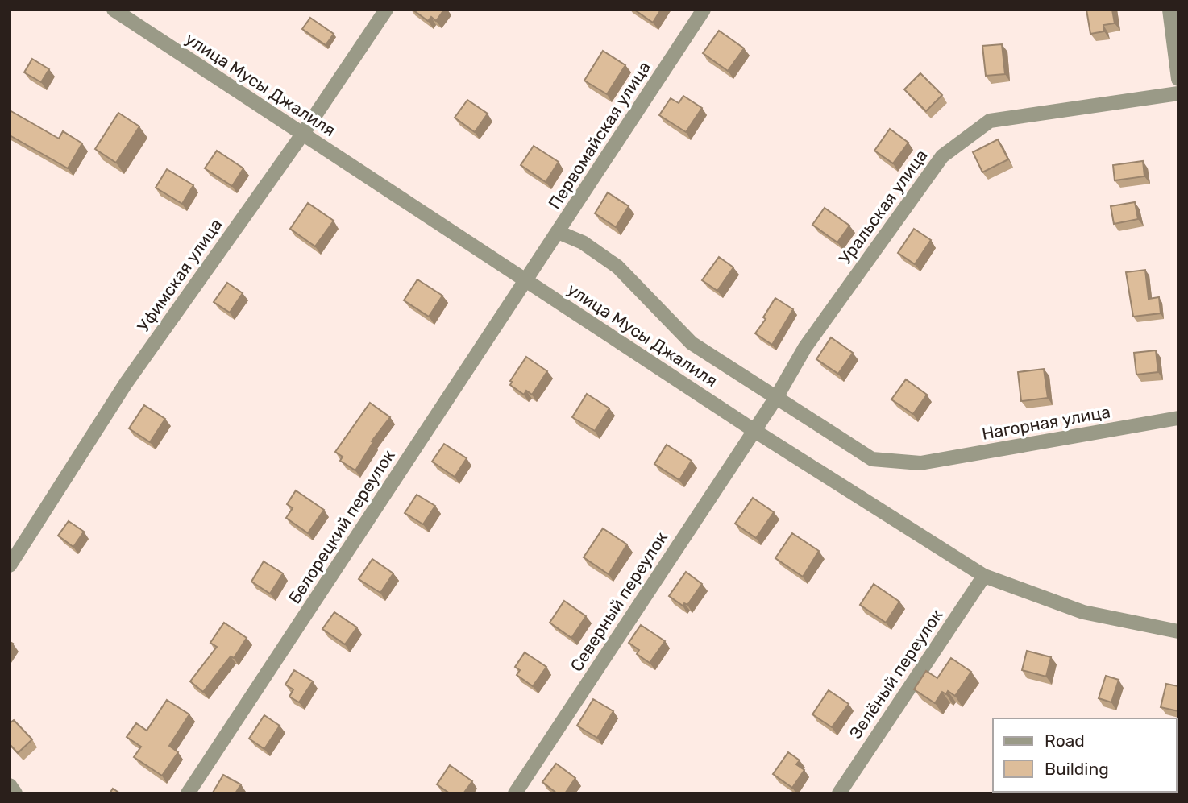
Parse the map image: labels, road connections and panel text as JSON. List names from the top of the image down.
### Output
{
  "streets": {
    "street": [
      "улица Мусы Джалиля",
      "Первомайская улица",
      "Уральская улица",
      "Уфимская улица",
      "Нагорная улица",
      "Белорецкий переулок",
      "Северный переулок",
      "Зелёный переулок"
    ]
  },
  "crossings": [
    ["улица Мусы Джалиля", "Первомайская улица"],
    ["улица Мусы Джалиля", "Уральская улица"],
    ["улица Мусы Джалиля", "Уфимская улица"],
    ["улица Мусы Джалиля", "Белорецкий переулок"],
    ["улица Мусы Джалиля", "Северный переулок"],
    ["улица Мусы Джалиля", "Зелёный переулок"],
    ["Первомайская улица", "Нагорная улица"],
    ["Первомайская улица", "Белорецкий переулок"],
    ["Уральская улица", "Нагорная улица"],
    ["Уральская улица", "Северный переулок"]
  ],
  "legend": ["Road", "Building"]
}
